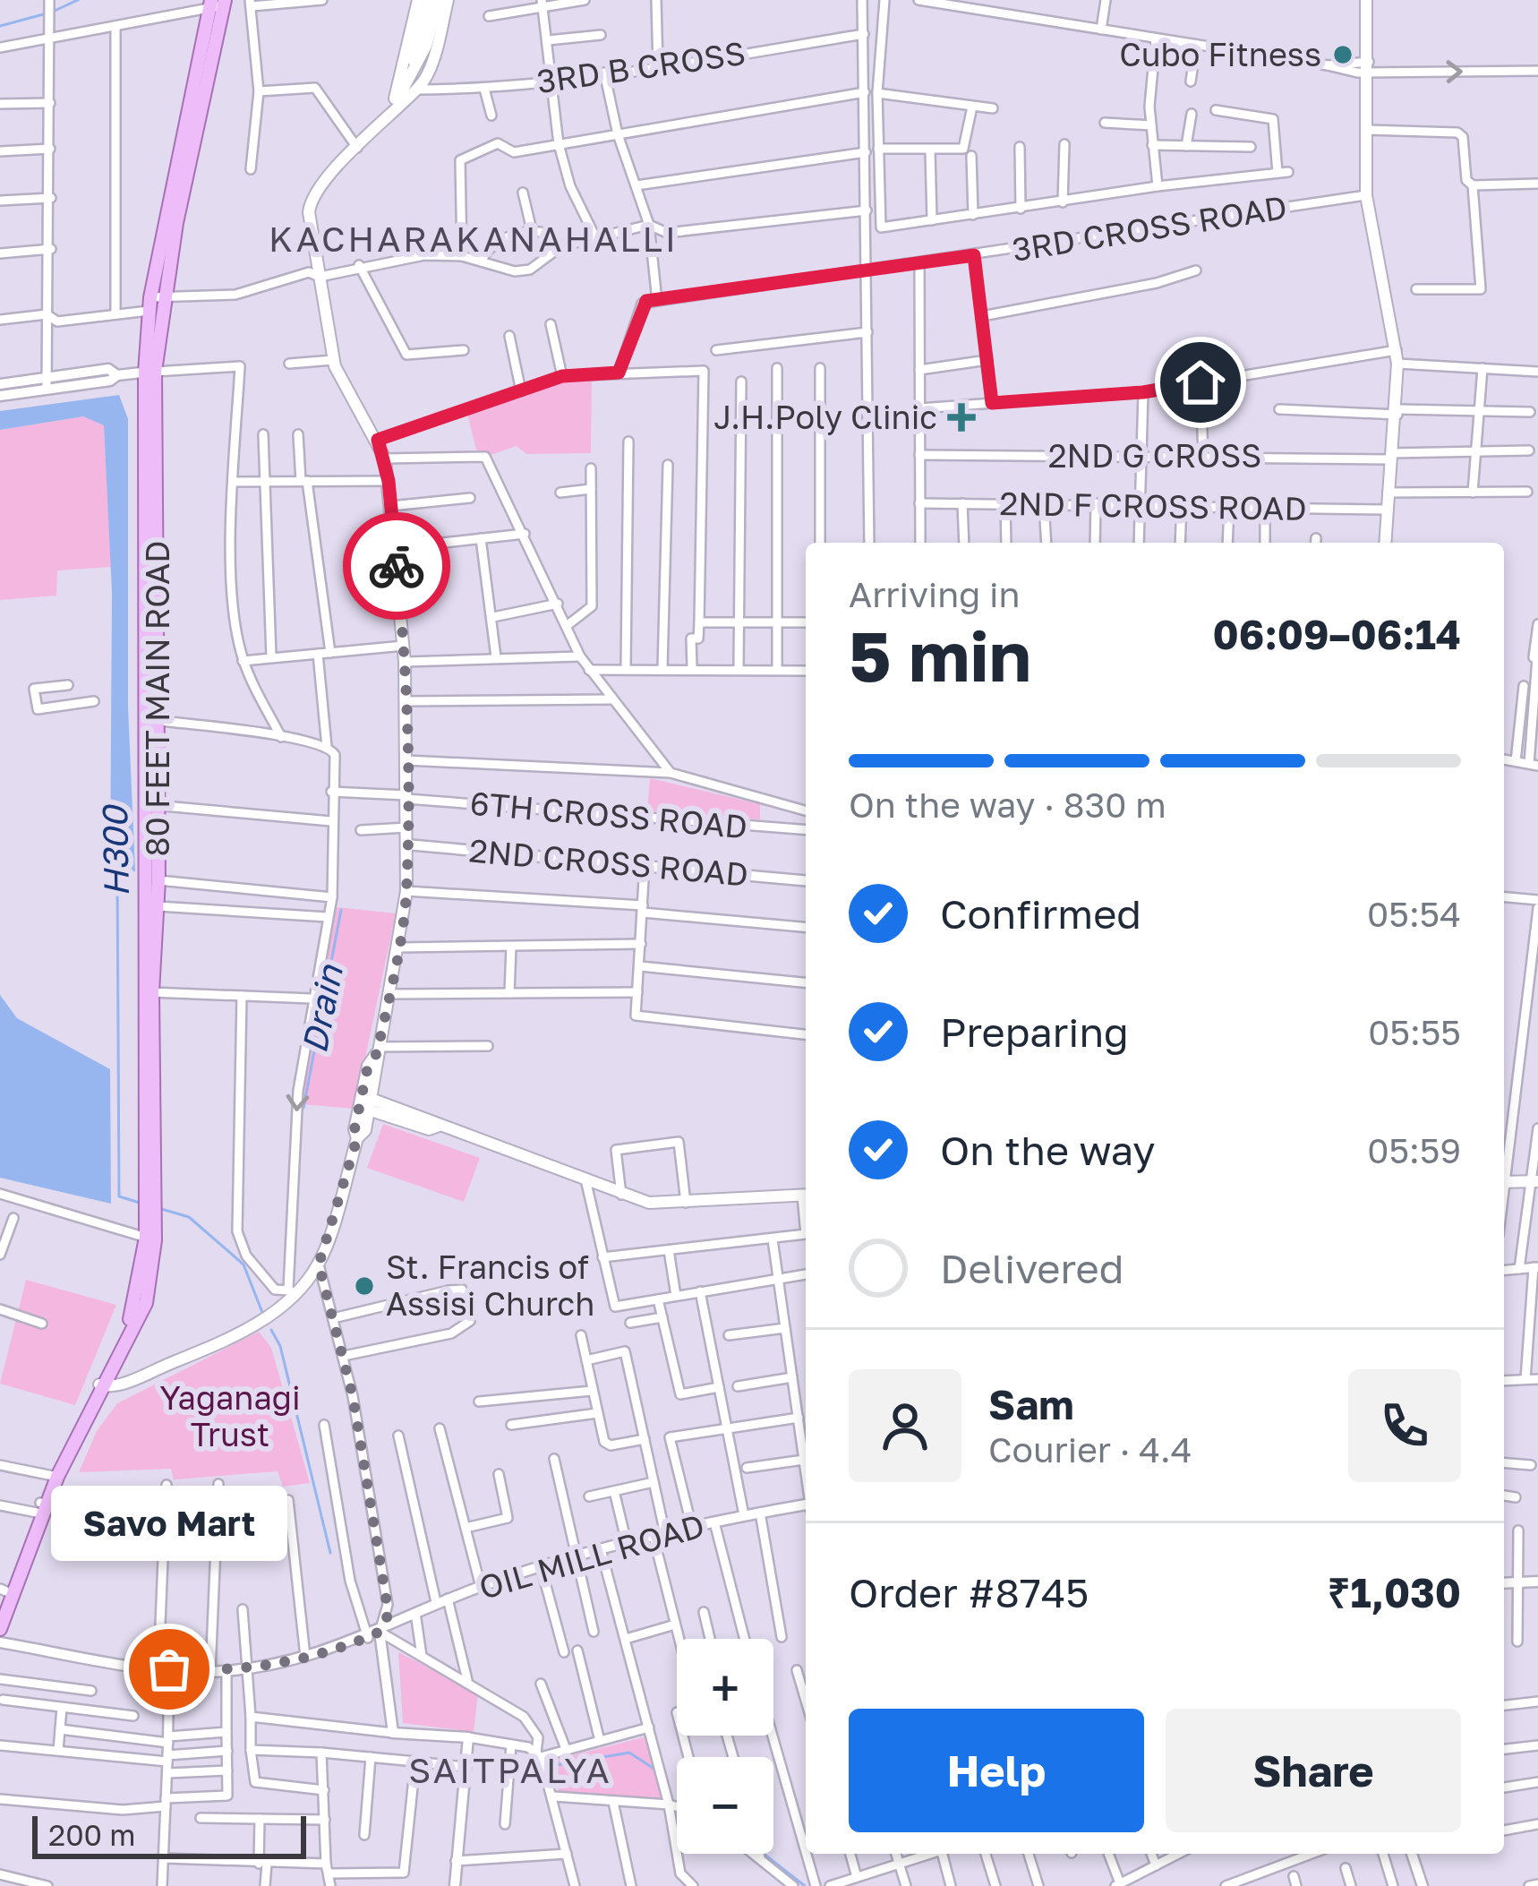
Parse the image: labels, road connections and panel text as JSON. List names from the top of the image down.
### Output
{
  "streets": {
    "main road": ["80 FEET MAIN ROAD"],
    "street": [
      "3RD B CROSS",
      "3RD CROSS ROAD",
      "2ND G CROSS",
      "2ND F CROSS ROAD",
      "6TH CROSS ROAD",
      "2ND CROSS ROAD",
      "OIL MILL ROAD"
    ]
  },
  "districts": ["KACHARAKANAHALLI", "SAITPALYA"],
  "water": ["H300", "Drain"],
  "parks": ["Yaganagi Trust"],
  "places": {
    "other": ["Cubo Fitness", "St. Francis of Assisi Church", "Savo Mart"],
    "health": ["J.H.Poly Clinic"]
  },
  "scale_bar": "200 m",
  "page": {
    "heading": ["5 min", "Arriving in", "06:09–06:14"],
    "panel": [
      "Sam",
      "Courier · 4.4",
      "Order #8745",
      "₹1,030"
    ],
    "bar": "On the way · 830 m",
    "list": [
      ["Confirmed", "05:54"],
      ["Preparing", "05:55"],
      ["On the way", "05:59"],
      "Delivered"
    ],
    "bubble": "Savo Mart",
    "map_buttons": ["+", "−"],
    "buttons": ["Help", "Share"],
    "scale": "200 m"
  }
}
